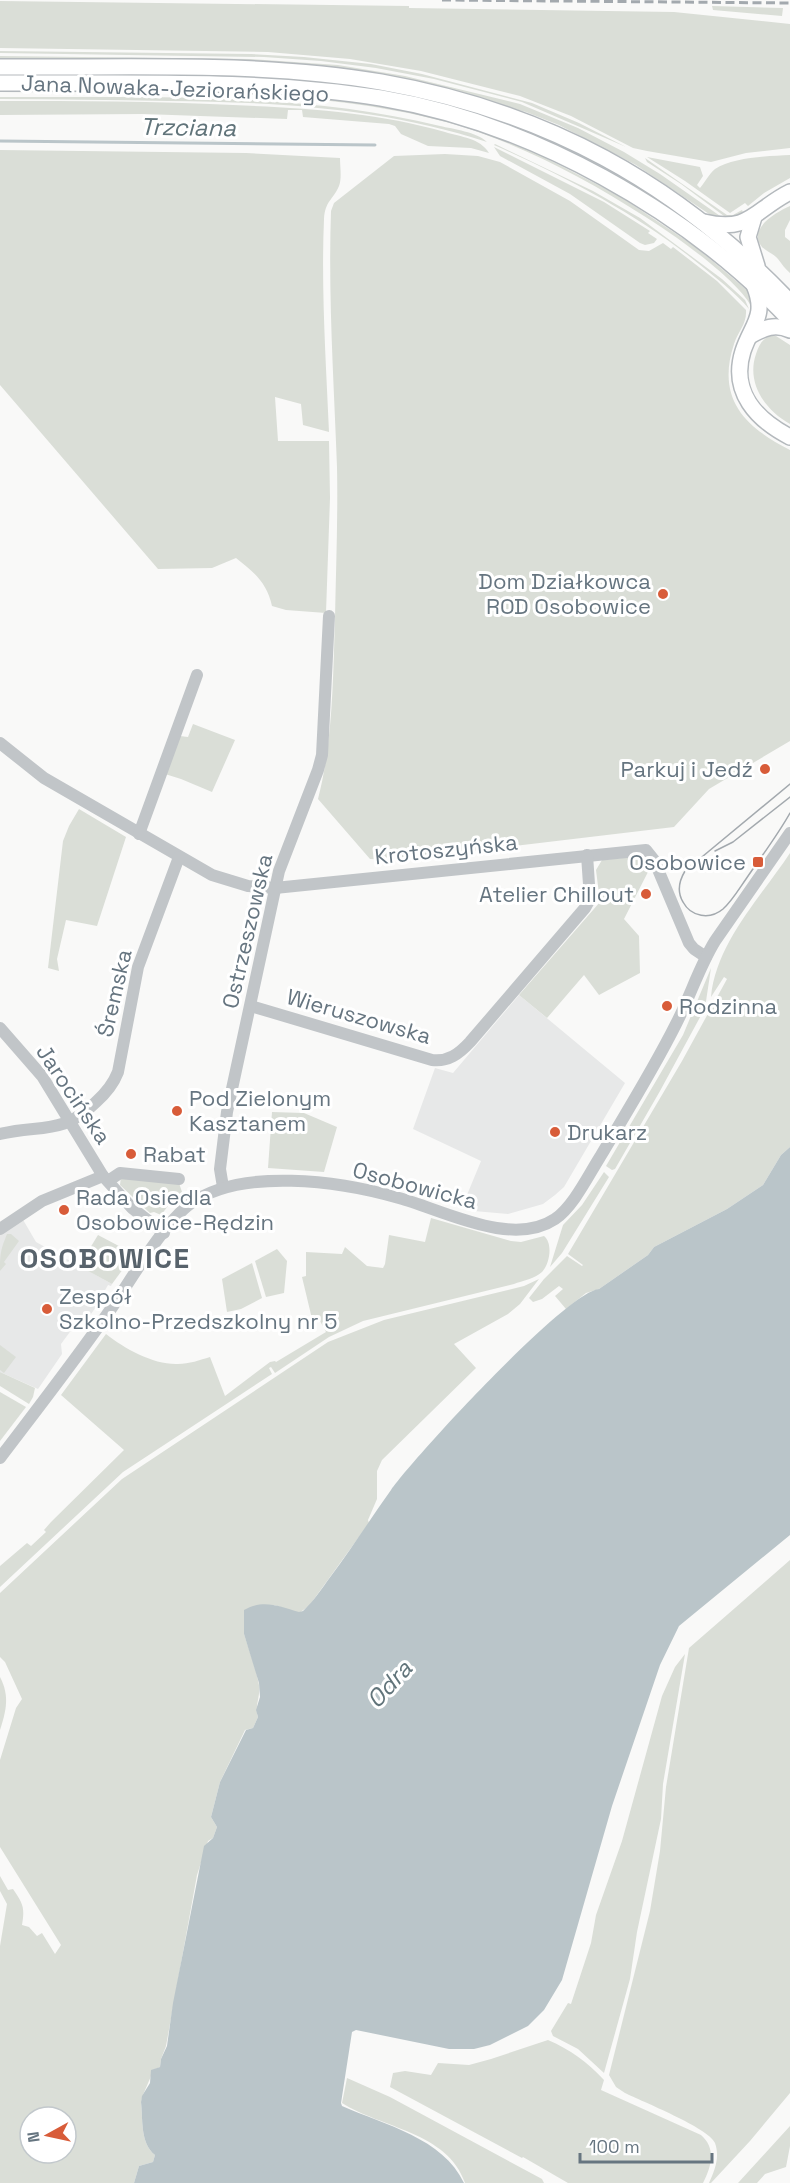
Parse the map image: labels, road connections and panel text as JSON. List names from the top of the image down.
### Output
{
  "streets": {
    "main road": ["Jana Nowaka-Jeziorańskiego"],
    "street": [
      "Krotoszyńska",
      "Ostrzeszowska",
      "Śremska",
      "Wieruszowska",
      "Jarocińska",
      "Osobowicka"
    ]
  },
  "crossings": [
    ["Krotoszyńska", "Ostrzeszowska"],
    ["Krotoszyńska", "Śremska"],
    ["Krotoszyńska", "Wieruszowska"],
    ["Krotoszyńska", "Osobowicka"],
    ["Ostrzeszowska", "Wieruszowska"],
    ["Ostrzeszowska", "Osobowicka"],
    ["Śremska", "Jarocińska"],
    ["Jarocińska", "Osobowicka"]
  ],
  "districts": ["OSOBOWICE"],
  "water": ["Trzciana", "Odra"],
  "places": {
    "other": [
      "Dom Działkowca ROD Osobowice",
      "Parkuj i Jedź",
      "Atelier Chillout",
      "Rodzinna",
      "Pod Zielonym Kasztanem",
      "Drukarz",
      "Rabat",
      "Rada Osiedla Osobowice-Rędzin",
      "Zespół Szkolno-Przedszkolny nr 5"
    ],
    "transit": ["Osobowice"]
  },
  "scale_bar": "100 m",
  "north": "left"
}
